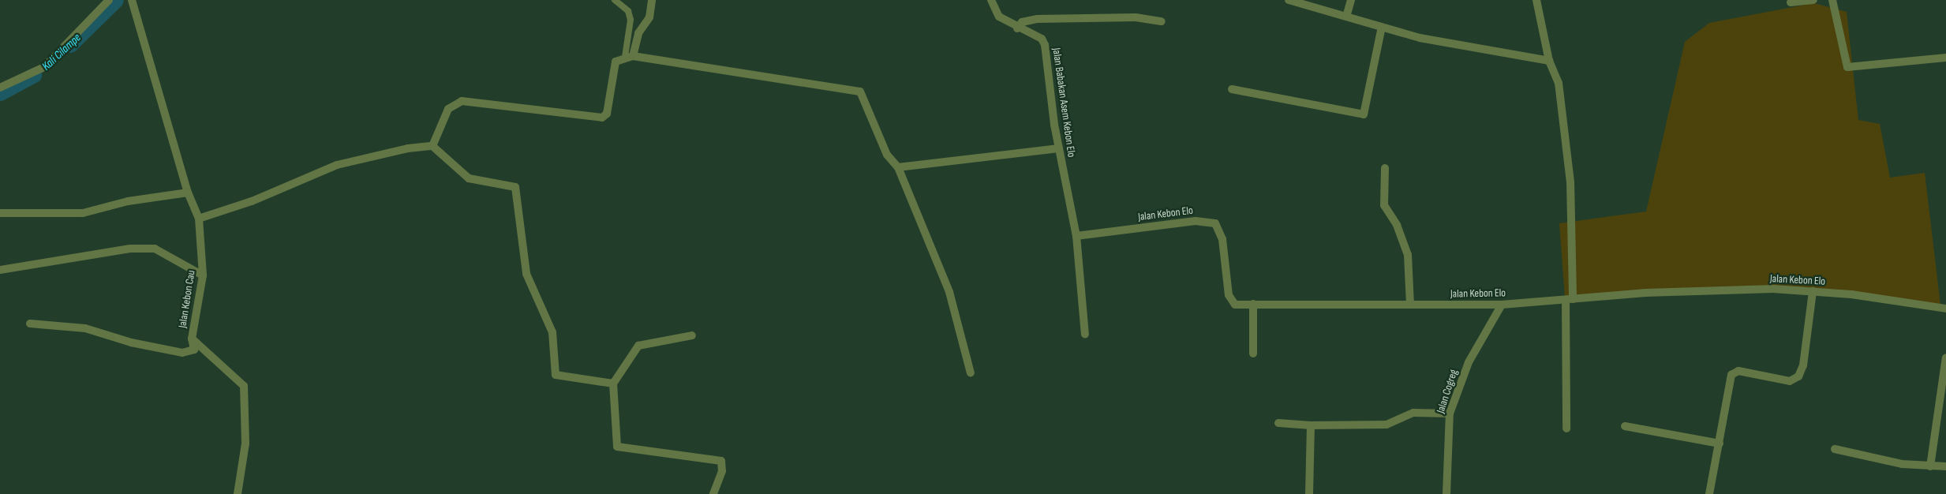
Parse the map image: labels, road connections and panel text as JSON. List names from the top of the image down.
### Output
{
  "streets": {
    "street": [
      "Jalan Babakan Asem Kebon Elo",
      "Jalan Kebon Elo",
      "Jalan Kebon Cau",
      "Jalan Cogreg"
    ]
  },
  "crossings": [
    ["Jalan Babakan Asem Kebon Elo", "Jalan Kebon Elo"],
    ["Jalan Kebon Elo", "Jalan Cogreg"]
  ],
  "water": ["Kali Cilampe"]
}
